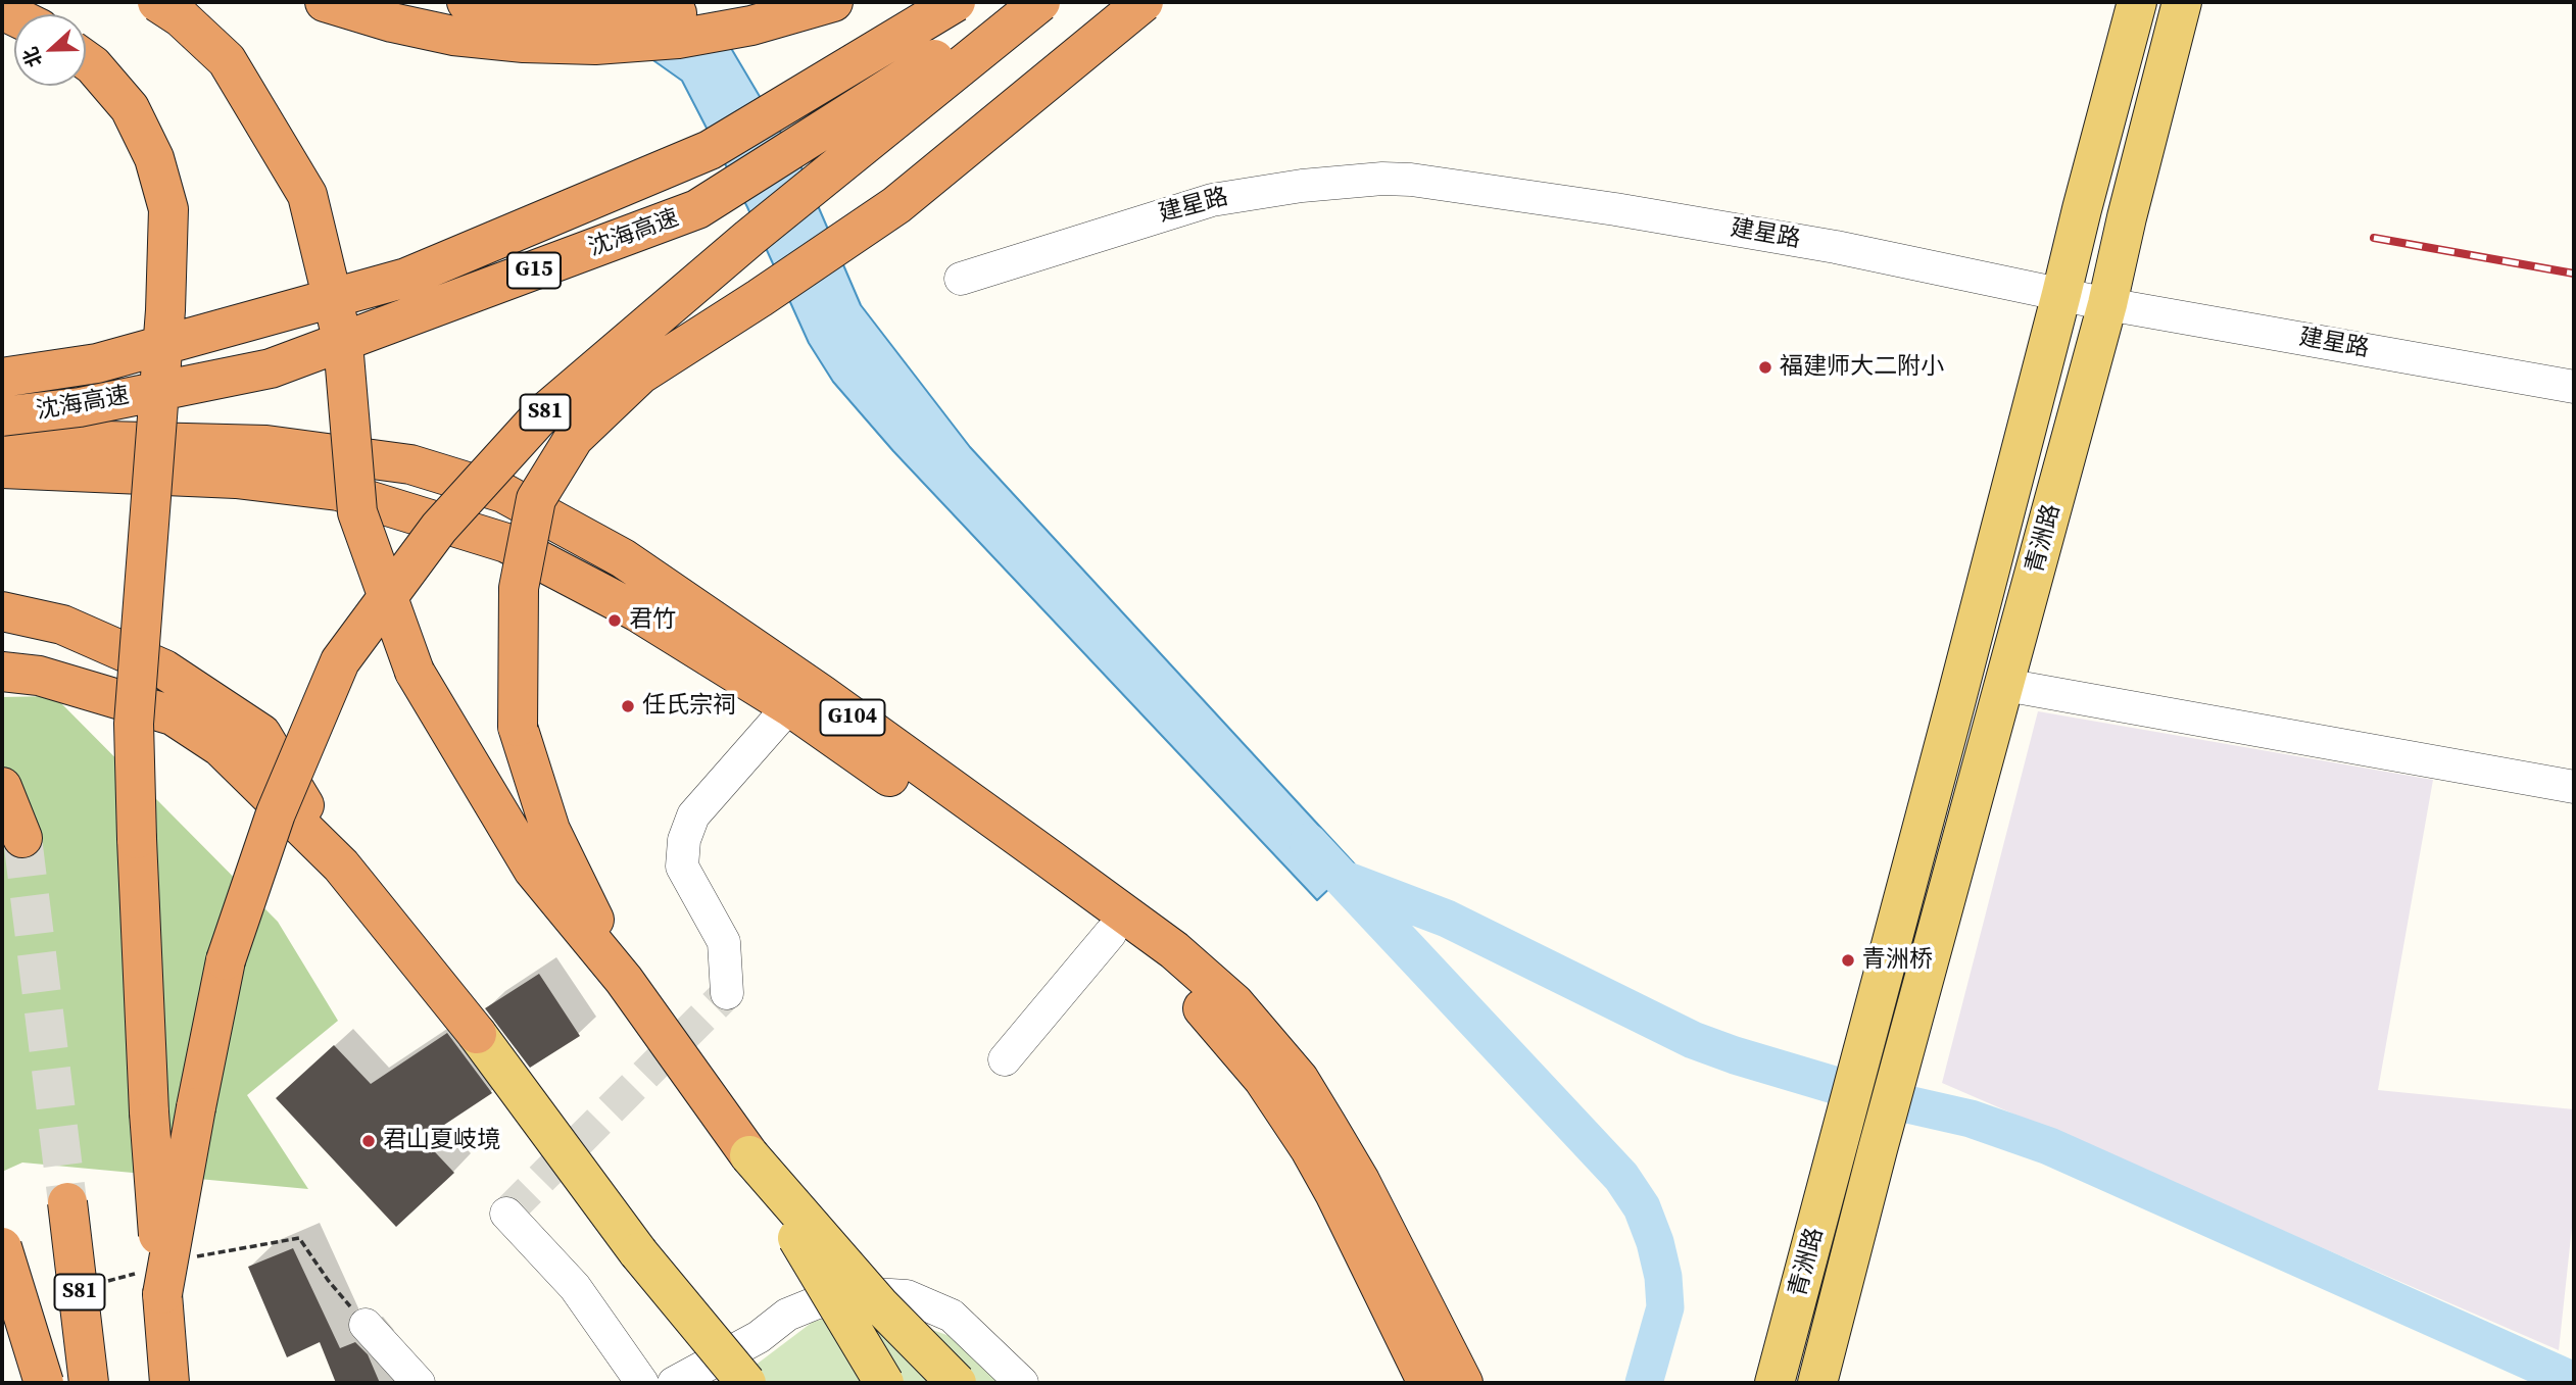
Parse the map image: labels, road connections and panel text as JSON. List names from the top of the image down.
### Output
{
  "streets": {
    "highway": [
      "沈海高速",
      "G15",
      "S81",
      "G104"
    ],
    "main road": ["青洲路"],
    "street": ["建星路"]
  },
  "crossings": [
    ["建星路", "青洲路"]
  ],
  "places": [
    "福建师大二附小",
    "君竹",
    "任氏宗祠",
    "青洲桥",
    "君山夏岐境"
  ],
  "north": "left"
}
